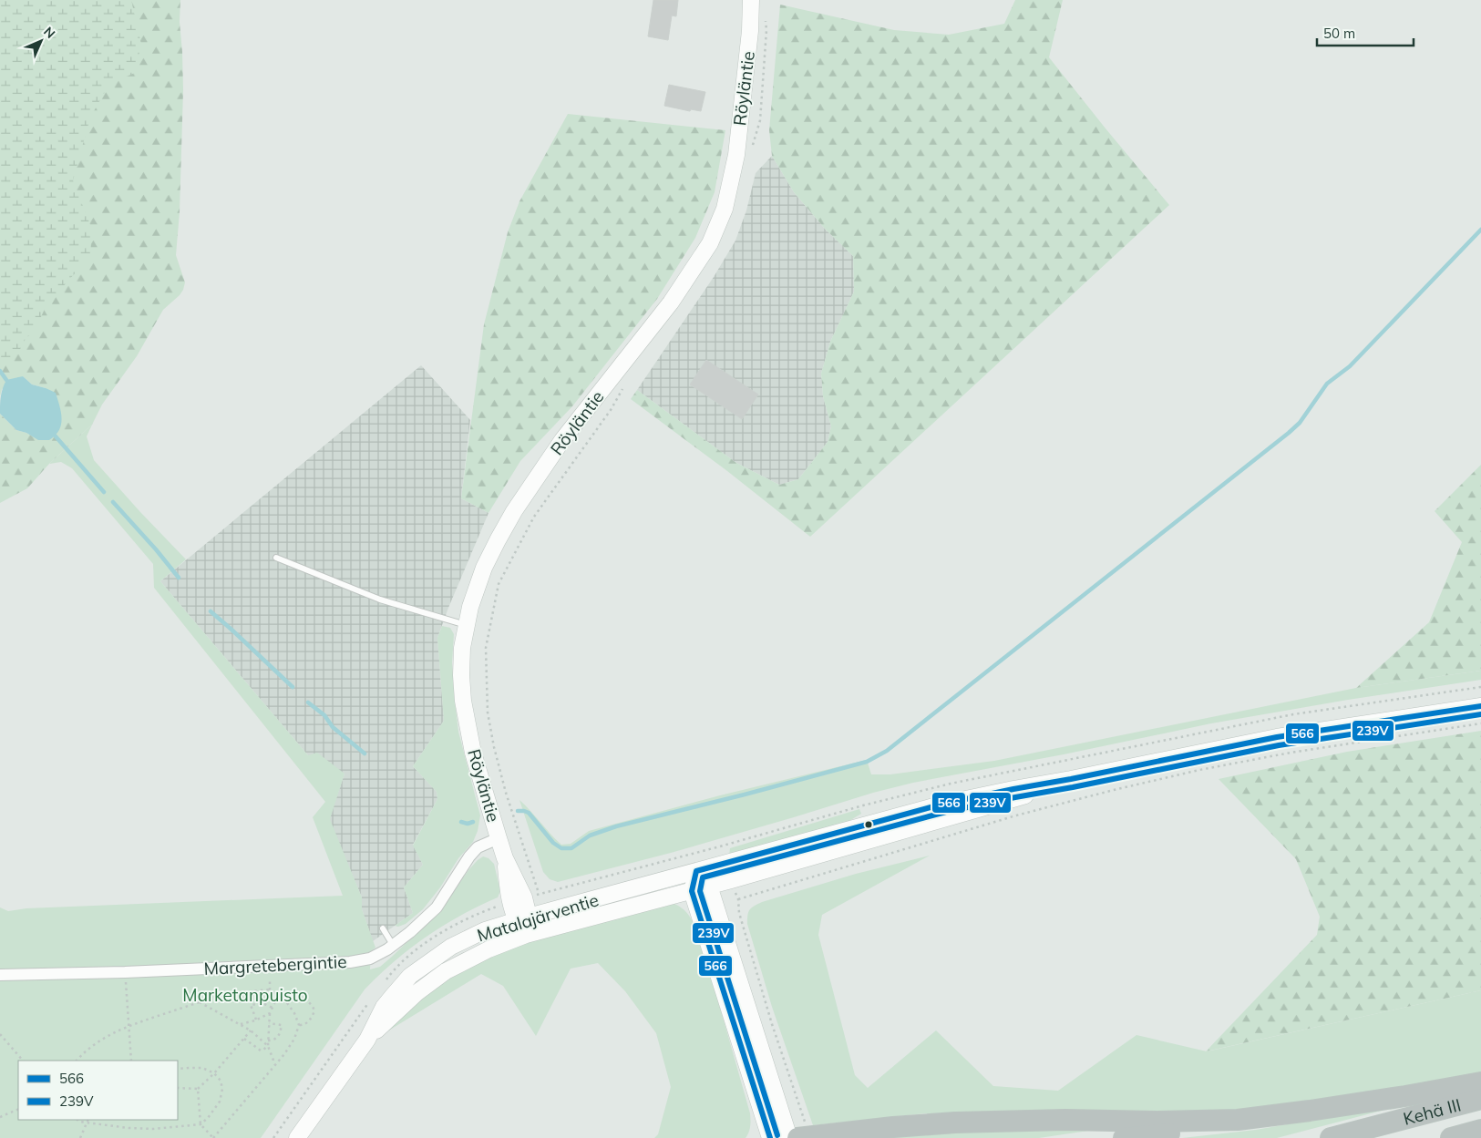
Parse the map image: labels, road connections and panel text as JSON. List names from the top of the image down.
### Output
{
  "streets": {
    "highway": ["Kehä III"],
    "main road": ["Röyläntie", "Matalajärventie"],
    "street": ["Margretebergintie"]
  },
  "crossings": [
    ["Röyläntie", "Matalajärventie"],
    ["Röyläntie", "Margretebergintie"]
  ],
  "parks": ["Marketanpuisto"],
  "lines": ["transit line 566", "transit line 239V"],
  "legend": ["566", "239V"],
  "scale_bar": "50 m",
  "north": "top right"
}
